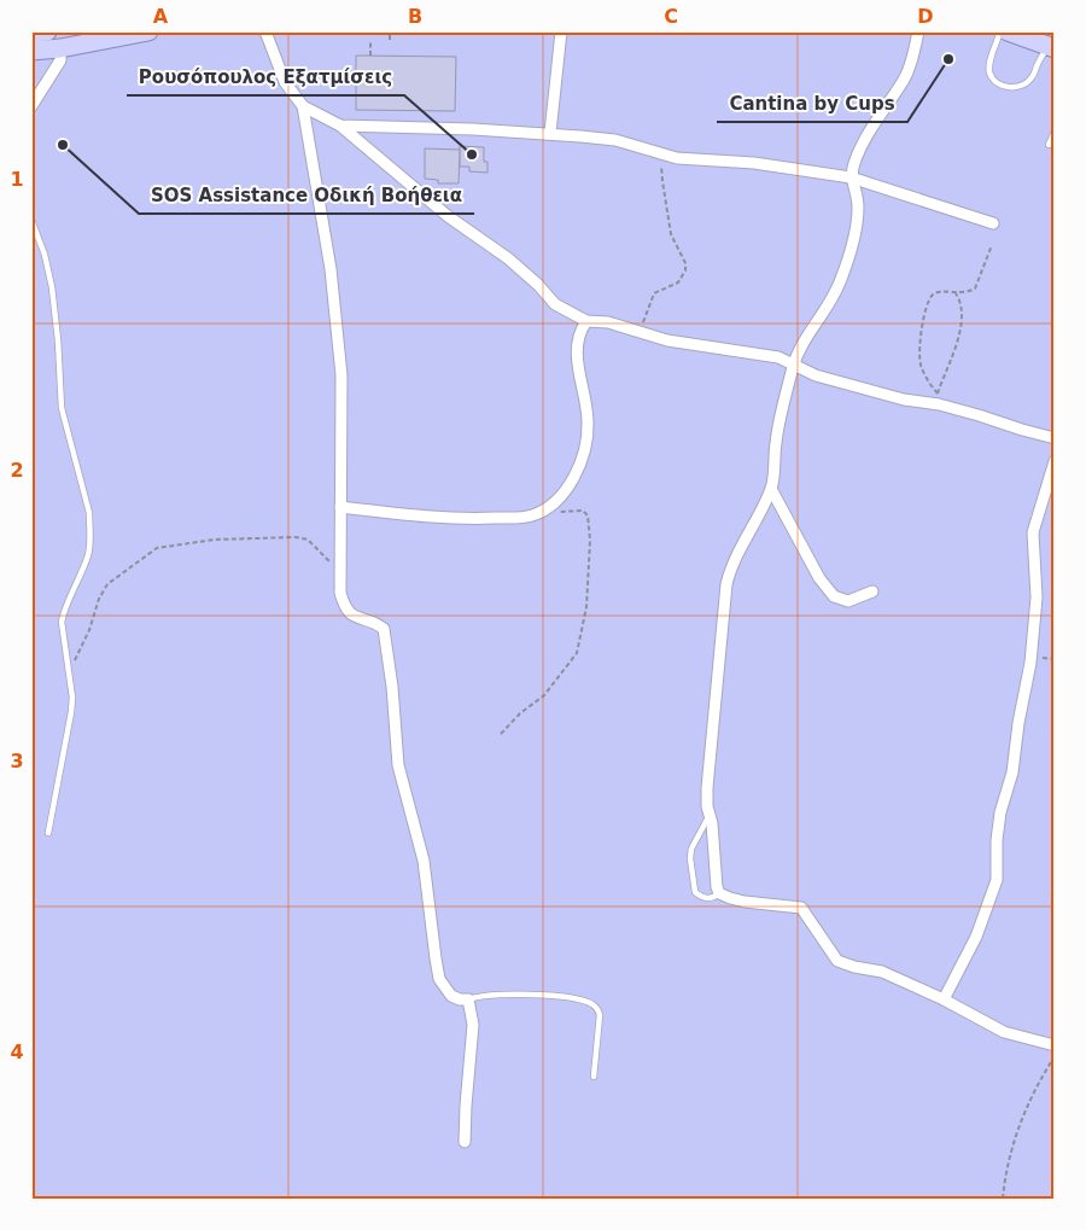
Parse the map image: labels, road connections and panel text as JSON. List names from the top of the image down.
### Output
{
  "places": ["Cantina by Cups", "SOS Assistance Οδική Βοήθεια", "Ρουσόπουλος Εξατμίσεις"],
  "grid": {
    "columns": [
      "A",
      "B",
      "C",
      "D"
    ],
    "rows": [
      "1",
      "2",
      "3",
      "4"
    ]
  }
}
